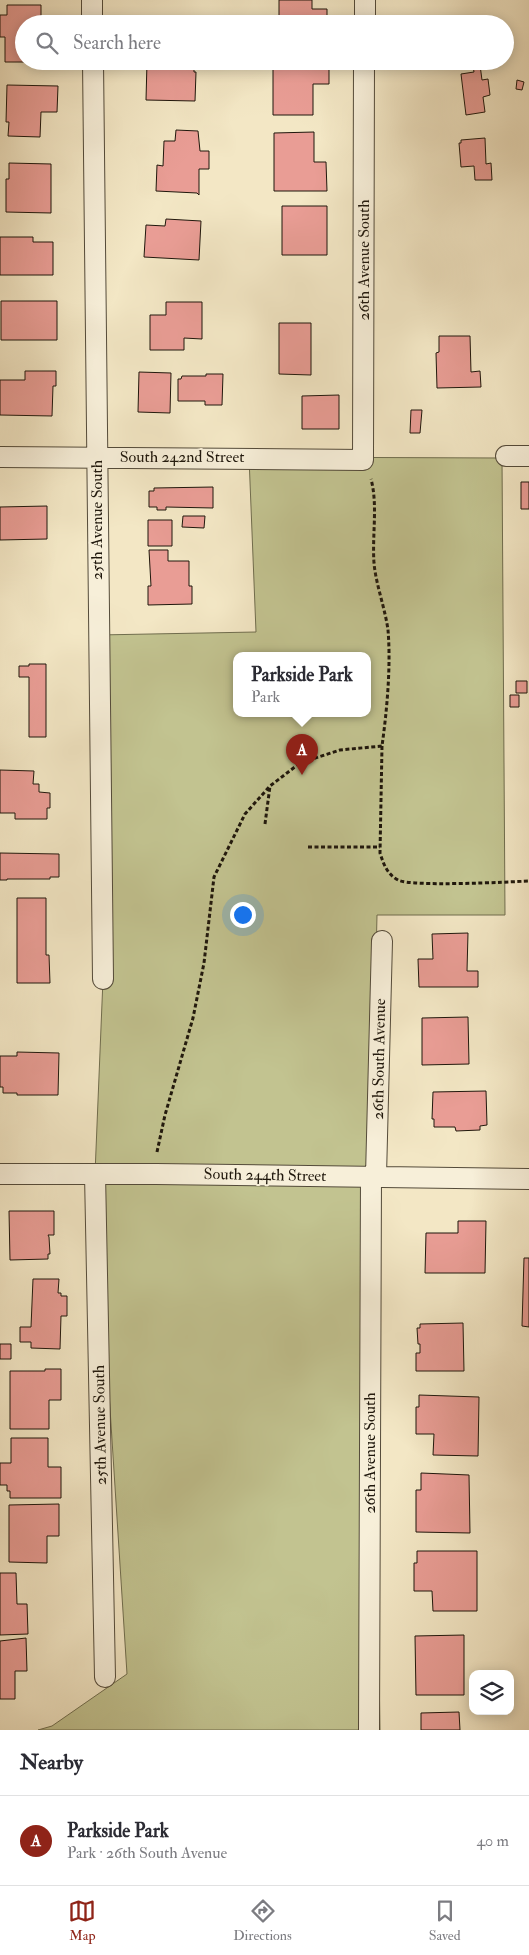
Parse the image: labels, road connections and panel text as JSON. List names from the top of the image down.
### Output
{
  "streets": {
    "street": [
      "26th Avenue South",
      "South 242nd Street",
      "25th Avenue South",
      "26th South Avenue",
      "South 244th Street"
    ]
  },
  "crossings": [
    ["26th Avenue South", "South 242nd Street"],
    ["26th Avenue South", "26th South Avenue"],
    ["26th Avenue South", "South 244th Street"],
    ["South 242nd Street", "25th Avenue South"],
    ["25th Avenue South", "South 244th Street"],
    ["26th South Avenue", "South 244th Street"]
  ],
  "page": {
    "search": "Search here",
    "popup": ["Parkside Park", "Park"],
    "pins": "A",
    "heading": "Nearby",
    "list": [
      {
        "mark": "A",
        "name": "Parkside Park",
        "note": "Park · 26th South Avenue",
        "value": "40 m"
      }
    ],
    "nav": ["Map", "Directions", "Saved"]
  }
}
